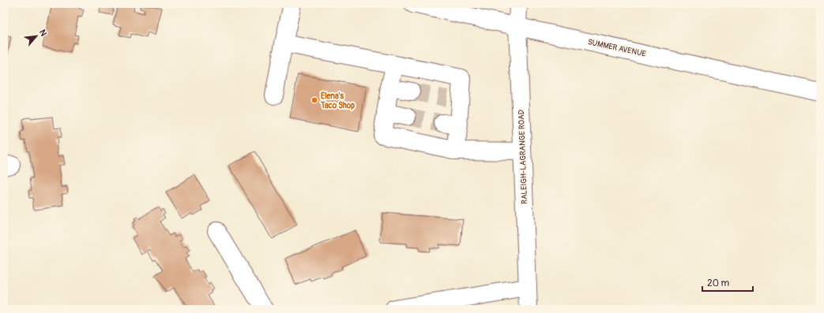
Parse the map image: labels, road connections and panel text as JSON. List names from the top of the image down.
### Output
{
  "streets": {
    "main road": ["SUMMER AVENUE", "RALEIGH-LAGRANGE ROAD"]
  },
  "crossings": [
    ["SUMMER AVENUE", "RALEIGH-LAGRANGE ROAD"]
  ],
  "places": ["Elena's Taco Shop"],
  "scale_bar": "20 m",
  "north": "top right"
}
